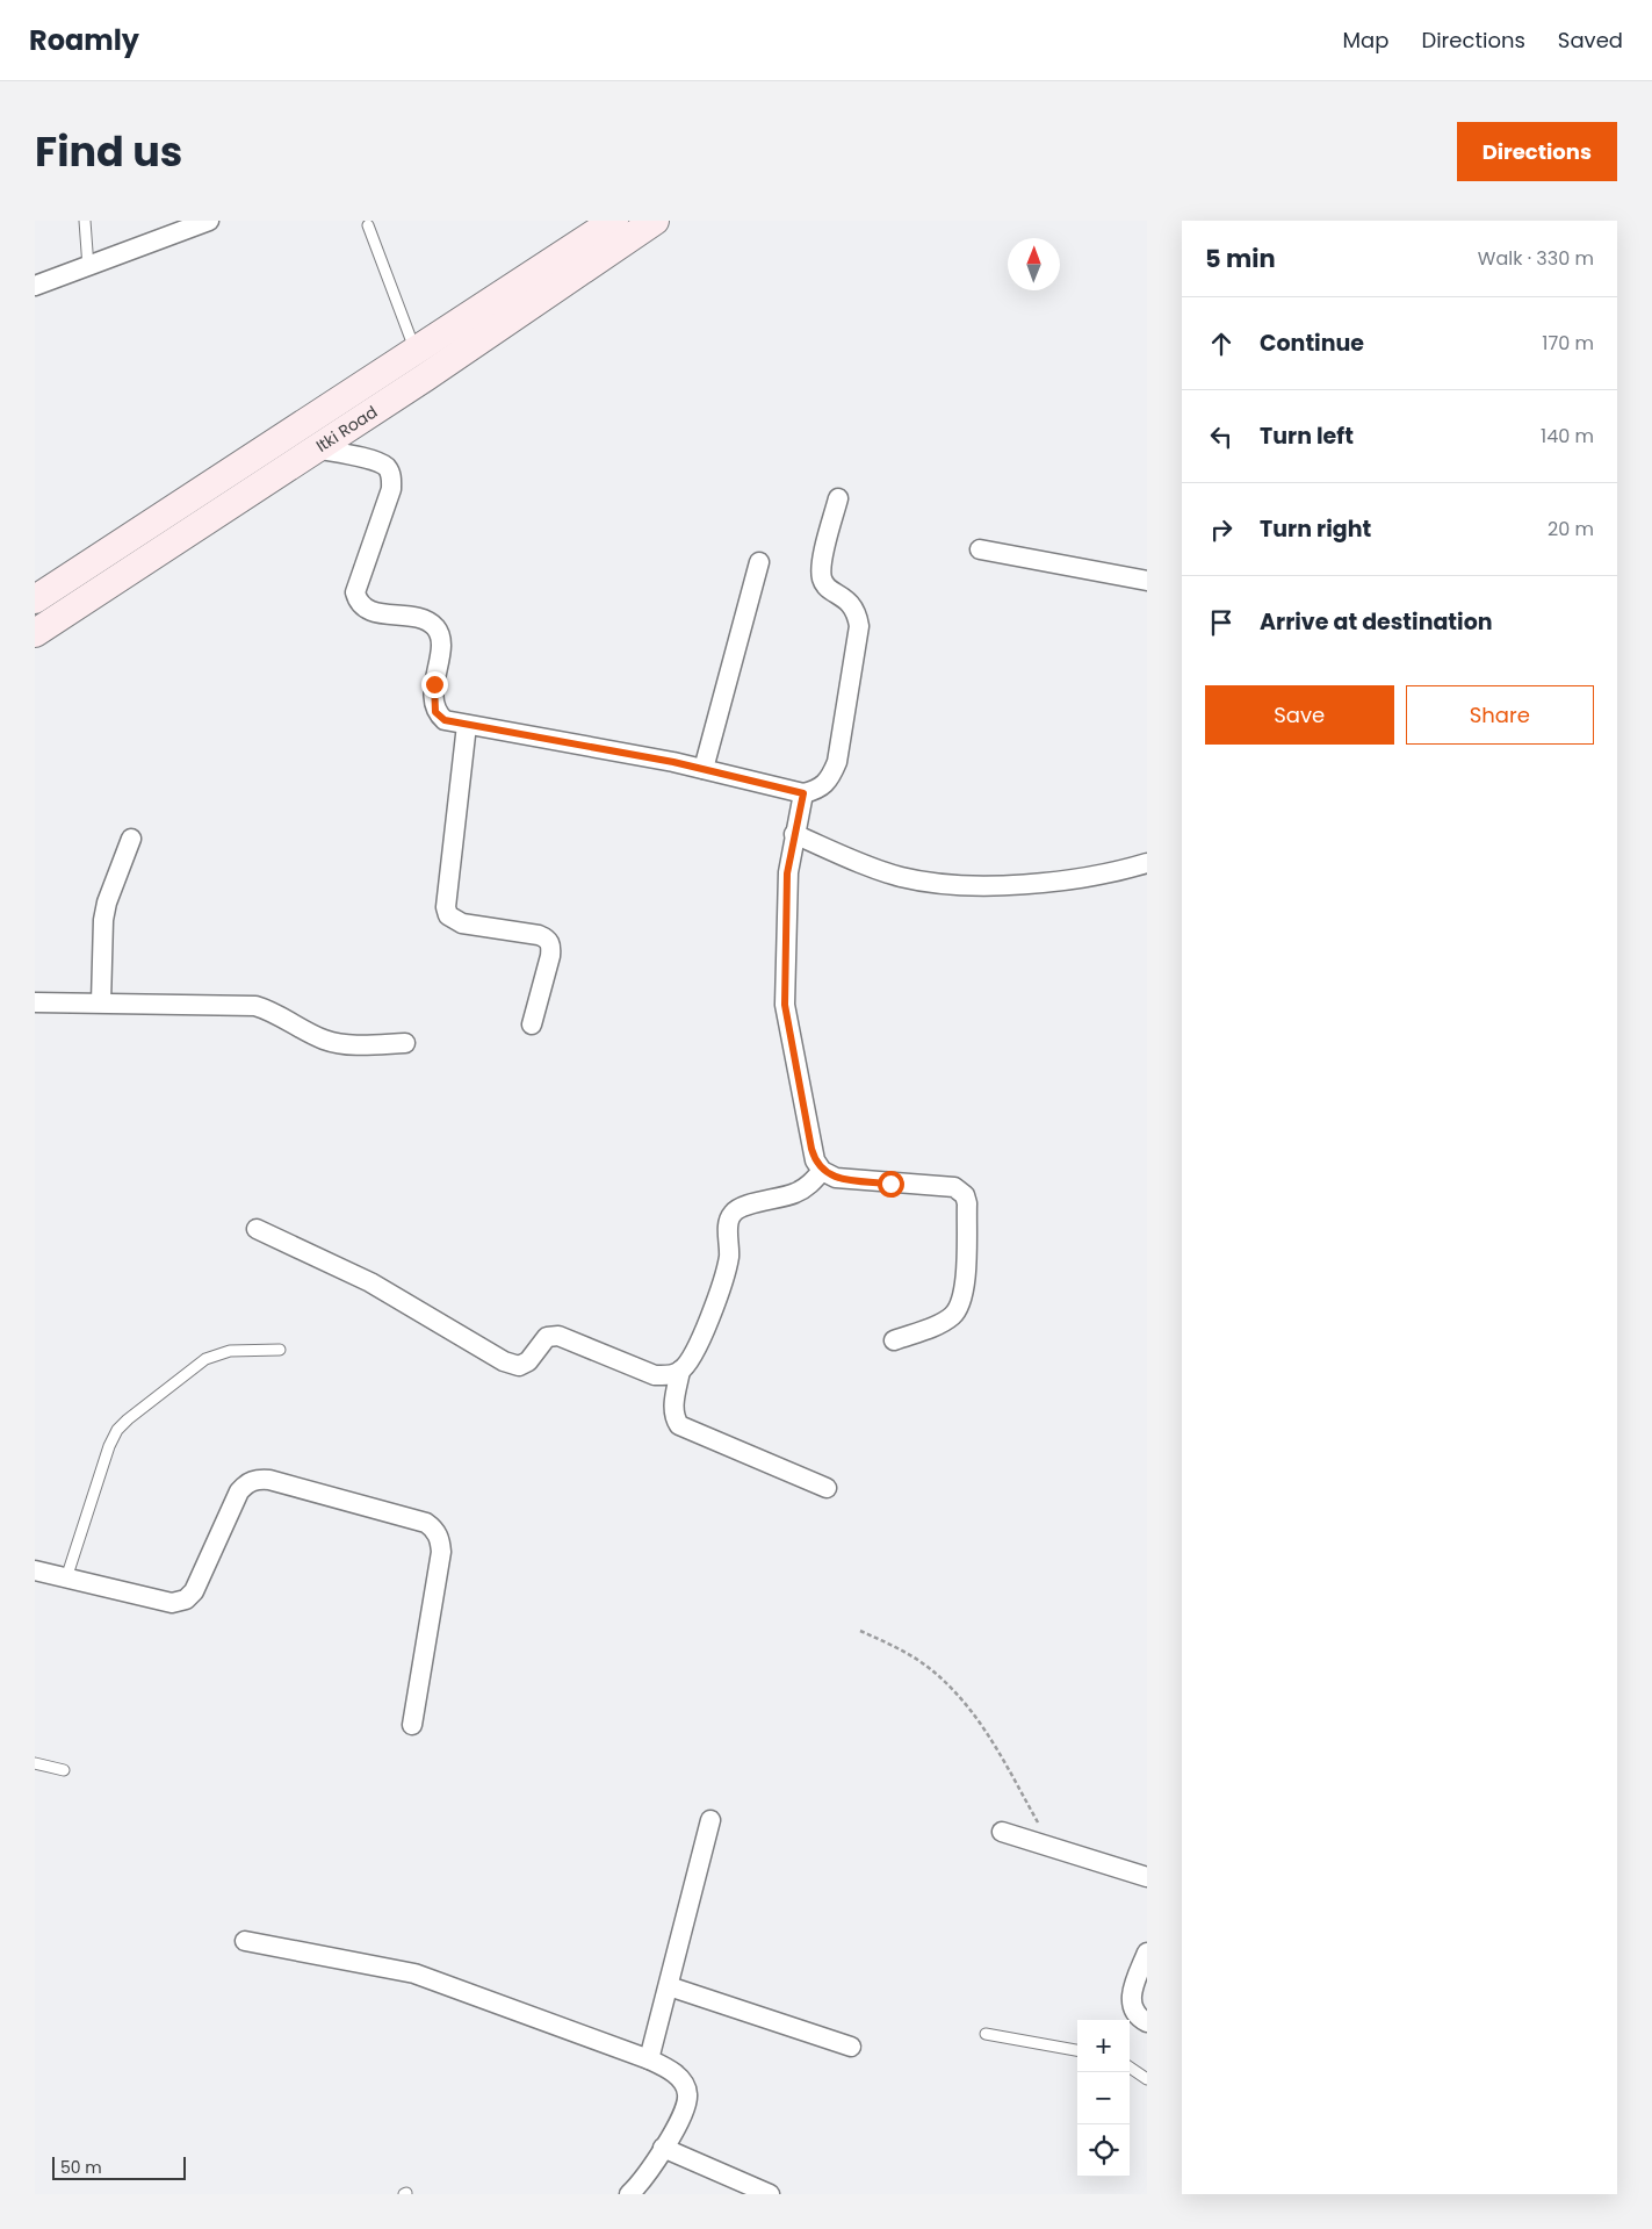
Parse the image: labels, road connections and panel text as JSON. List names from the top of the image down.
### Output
{
  "streets": {
    "main road": ["Itki Road"]
  },
  "scale_bar": "50 m",
  "north": "top",
  "page": {
    "header": "Roamly",
    "nav": ["Map", "Directions", "Saved"],
    "title": "Find us",
    "buttons": [
      "Directions",
      ["Save", "Share"]
    ],
    "heading": ["5 min", "Walk · 330 m"],
    "list": [
      ["Continue", "170 m"],
      ["Turn left", "140 m"],
      ["Turn right", "20 m"],
      "Arrive at destination"
    ],
    "map_buttons": ["+", "−"],
    "scale": "50 m"
  }
}
